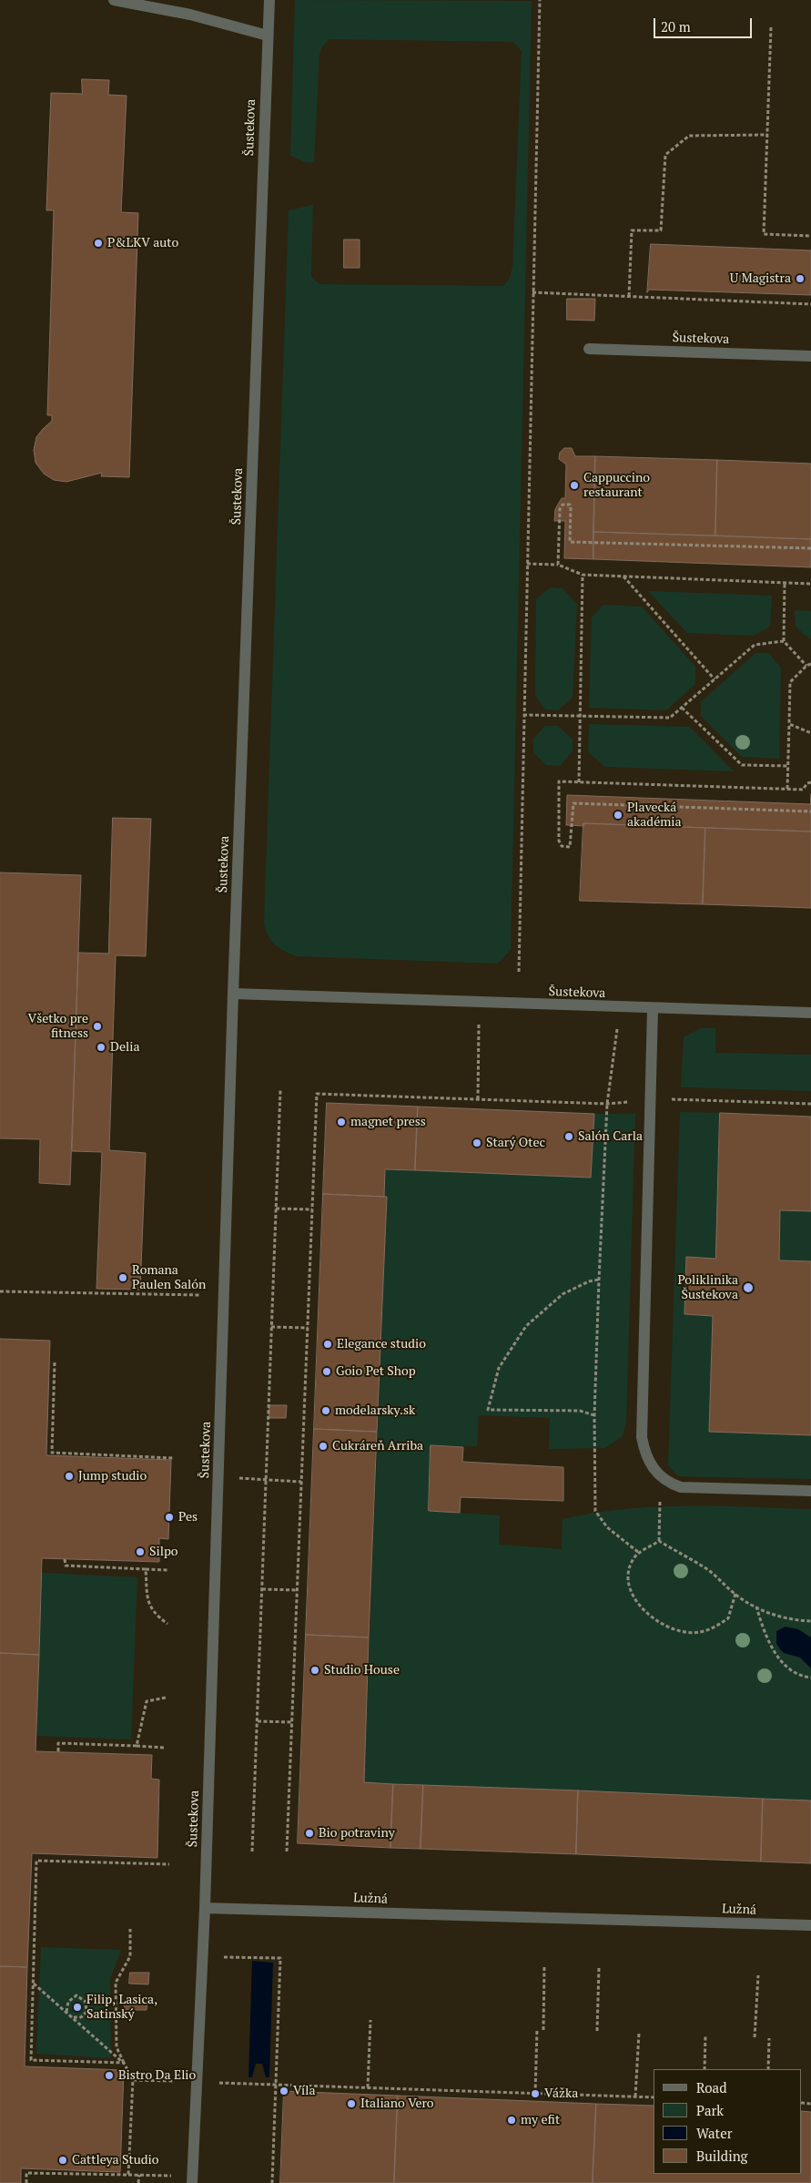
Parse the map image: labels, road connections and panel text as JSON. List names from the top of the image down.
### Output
{
  "streets": {
    "street": ["Šustekova", "Lužná"]
  },
  "crossings": [
    ["Šustekova", "Lužná"]
  ],
  "places": [
    "P&LKV auto",
    "U Magistra",
    "Cappuccino restaurant",
    "Plavecká akadémia",
    "Všetko pre fitness",
    "Delia",
    "magnet press",
    "Salón Carla",
    "Starý Otec",
    "Romana Paulen Salón",
    "Poliklinika Šustekova",
    "Elegance studio",
    "Goio Pet Shop",
    "modelarsky.sk",
    "Cukráreň Arriba",
    "Jump studio",
    "Pes",
    "Silpo",
    "Studio House",
    "Bio potraviny",
    "Filip, Lasica, Satinský",
    "Bistro Da Elio",
    "Víla",
    "Vážka",
    "Italiano Vero",
    "my efit",
    "Cattleya Studio"
  ],
  "legend": [
    "Road",
    "Park",
    "Water",
    "Building"
  ],
  "scale_bar": "20 m"
}
